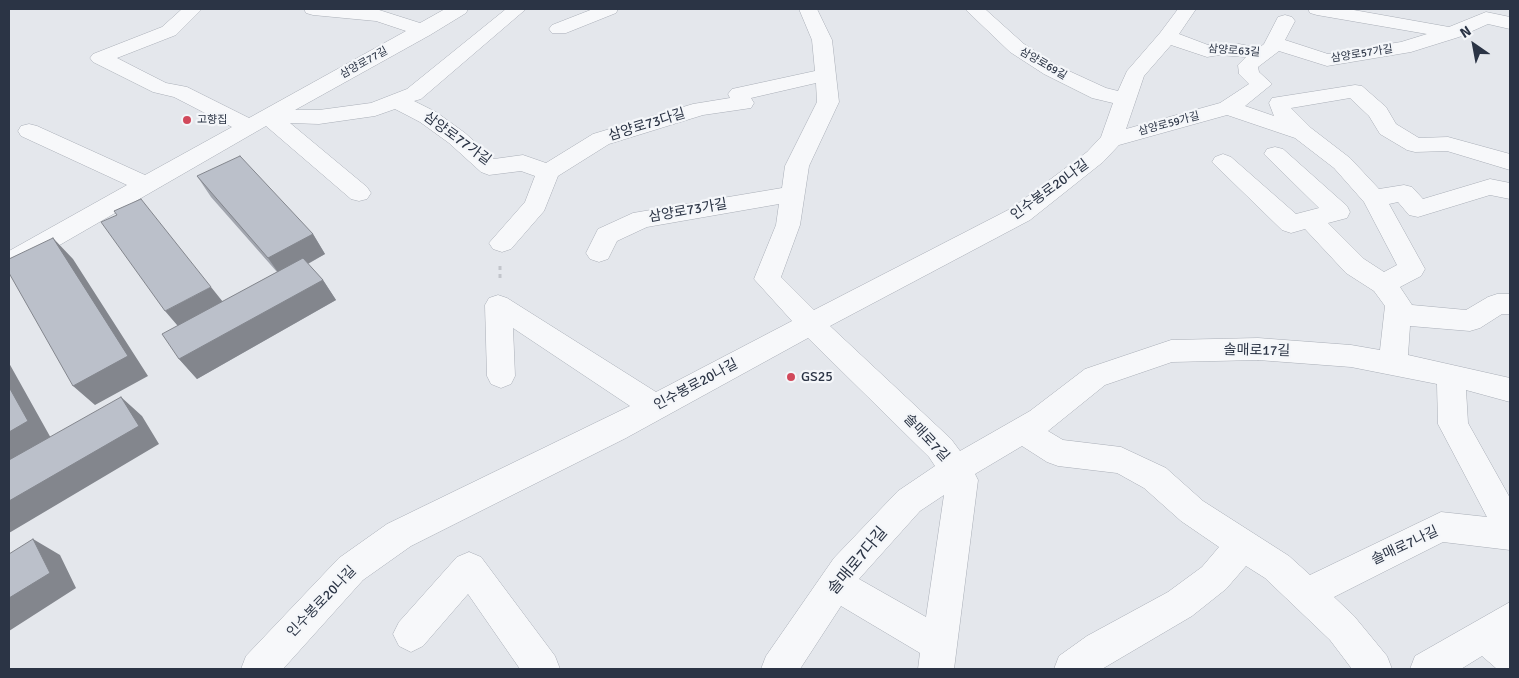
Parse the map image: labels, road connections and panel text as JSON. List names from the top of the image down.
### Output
{
  "streets": {
    "street": [
      "삼양로63길",
      "삼양로57가길",
      "삼양로77길",
      "삼양로69길",
      "삼양로59가길",
      "삼양로73다길",
      "삼양로77가길",
      "인수봉로20나길",
      "삼양로73가길",
      "솔매로17길",
      "솔매로7길",
      "솔매로7나길",
      "솔매로7다길"
    ]
  },
  "crossings": [
    ["삼양로63길", "삼양로57가길"],
    ["삼양로63길", "삼양로59가길"],
    ["삼양로57가길", "삼양로59가길"],
    ["삼양로69길", "인수봉로20나길"],
    ["삼양로59가길", "인수봉로20나길"],
    ["삼양로73다길", "삼양로77가길"],
    ["인수봉로20나길", "솔매로7길"],
    ["솔매로17길", "솔매로7길"],
    ["솔매로17길", "솔매로7다길"],
    ["솔매로7길", "솔매로7다길"]
  ],
  "places": ["고향집", "GS25"],
  "north": "top left"
}
